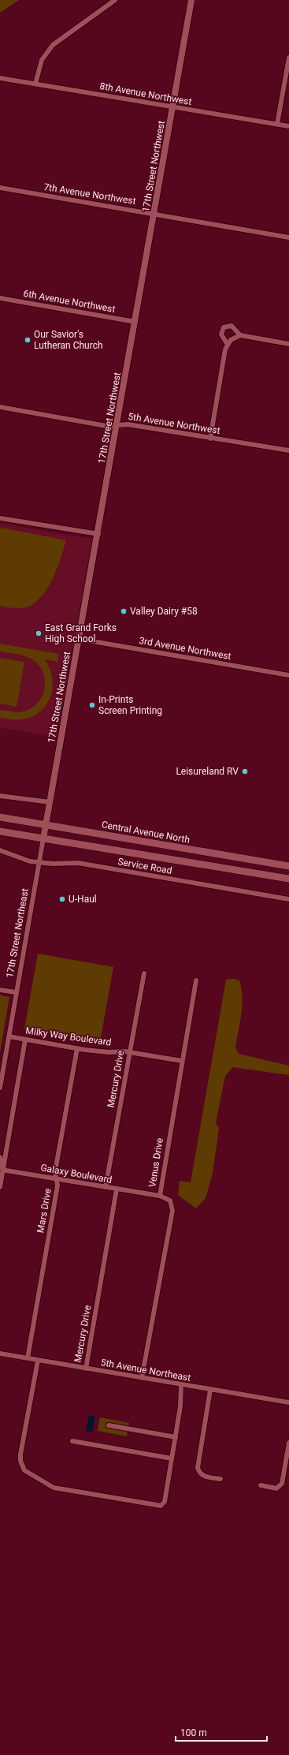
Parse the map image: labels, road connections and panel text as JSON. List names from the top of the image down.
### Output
{
  "streets": {
    "main road": ["Central Avenue North"],
    "street": [
      "8th Avenue Northwest",
      "17th Street Northwest",
      "7th Avenue Northwest",
      "6th Avenue Northwest",
      "5th Avenue Northwest",
      "3rd Avenue Northwest",
      "Service Road",
      "17th Street Northeast",
      "Milky Way Boulevard",
      "Mercury Drive",
      "Venus Drive",
      "Galaxy Boulevard",
      "Mars Drive",
      "5th Avenue Northeast"
    ]
  },
  "crossings": [
    ["8th Avenue Northwest", "17th Street Northwest"],
    ["17th Street Northwest", "7th Avenue Northwest"],
    ["17th Street Northwest", "6th Avenue Northwest"],
    ["17th Street Northwest", "5th Avenue Northwest"],
    ["17th Street Northwest", "3rd Avenue Northwest"],
    ["17th Street Northwest", "Central Avenue North"],
    ["17th Street Northwest", "17th Street Northeast"],
    ["Service Road", "17th Street Northeast"],
    ["17th Street Northeast", "Milky Way Boulevard"],
    ["Milky Way Boulevard", "Mercury Drive"],
    ["Milky Way Boulevard", "Venus Drive"],
    ["Milky Way Boulevard", "Mars Drive"],
    ["Mercury Drive", "Galaxy Boulevard"],
    ["Mercury Drive", "5th Avenue Northeast"],
    ["Venus Drive", "Galaxy Boulevard"],
    ["Venus Drive", "5th Avenue Northeast"],
    ["Galaxy Boulevard", "Mars Drive"],
    ["Mars Drive", "5th Avenue Northeast"]
  ],
  "places": [
    "Our Savior's Lutheran Church",
    "Valley Dairy #58",
    "East Grand Forks High School",
    "In-Prints Screen Printing",
    "Leisureland RV",
    "U-Haul"
  ],
  "scale_bar": "100 m"
}
